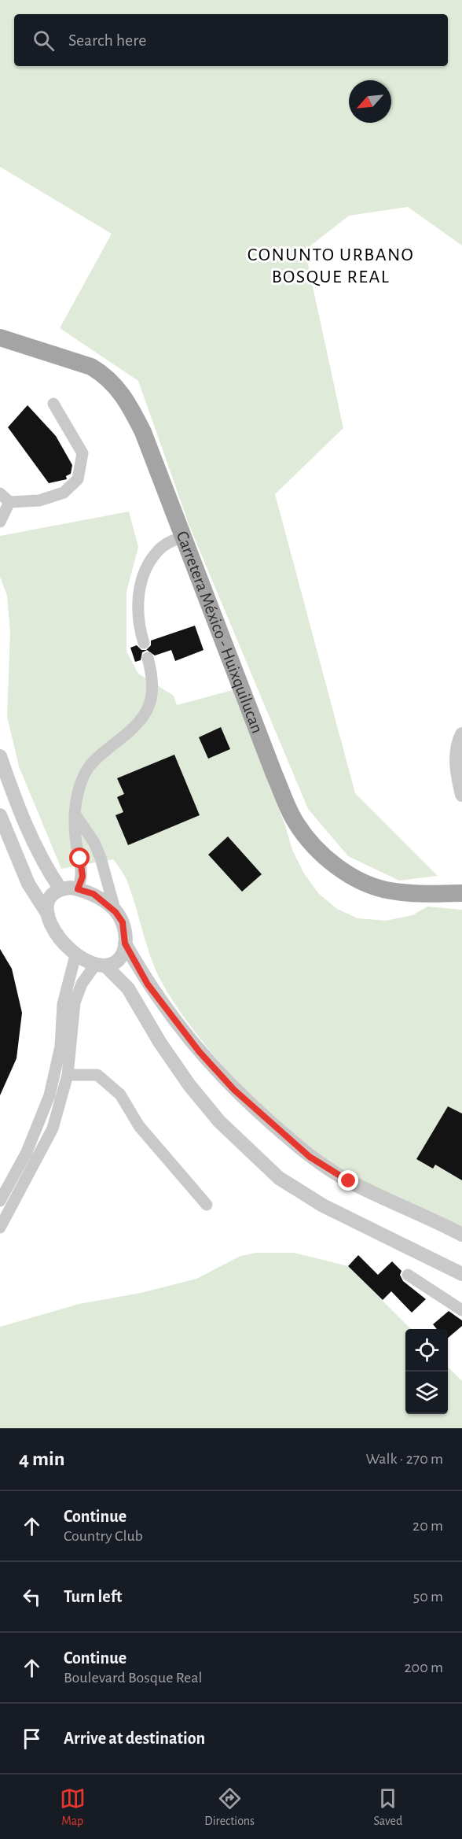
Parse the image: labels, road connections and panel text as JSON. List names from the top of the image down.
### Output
{
  "streets": {
    "main road": ["Carretera México - Huixquilucan"]
  },
  "districts": ["CONUNTO URBANO BOSQUE REAL"],
  "north": "bottom left",
  "page": {
    "search": "Search here",
    "heading": ["4 min", "Walk · 270 m"],
    "list": [
      ["Continue", "Country Club", "20 m"],
      ["Turn left", "50 m"],
      ["Continue", "Boulevard Bosque Real", "200 m"],
      "Arrive at destination"
    ],
    "nav": ["Map", "Directions", "Saved"]
  }
}
